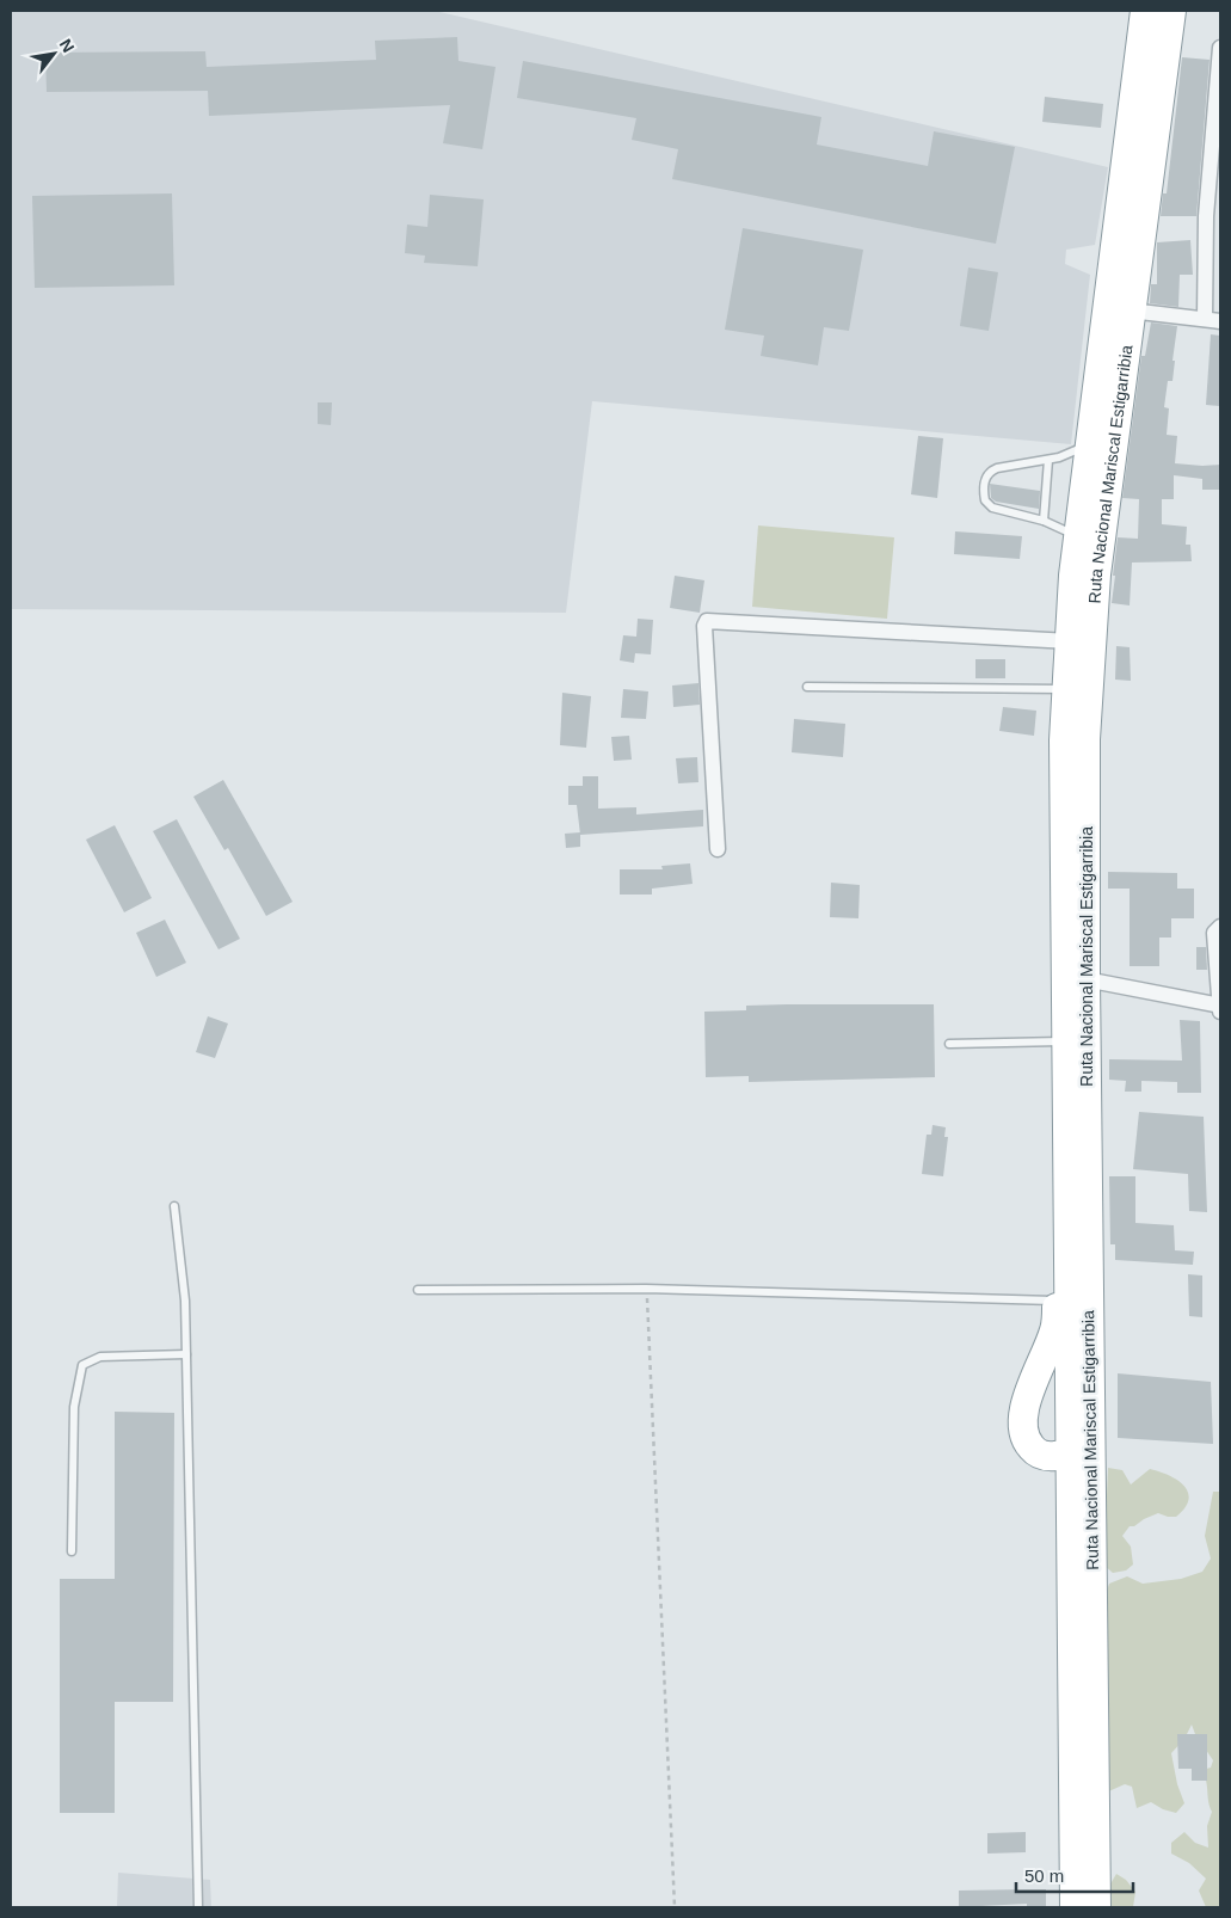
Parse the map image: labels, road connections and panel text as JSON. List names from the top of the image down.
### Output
{
  "streets": {
    "highway": ["Ruta Nacional Mariscal Estigarribia"]
  },
  "scale_bar": "50 m",
  "north": "top right"
}
